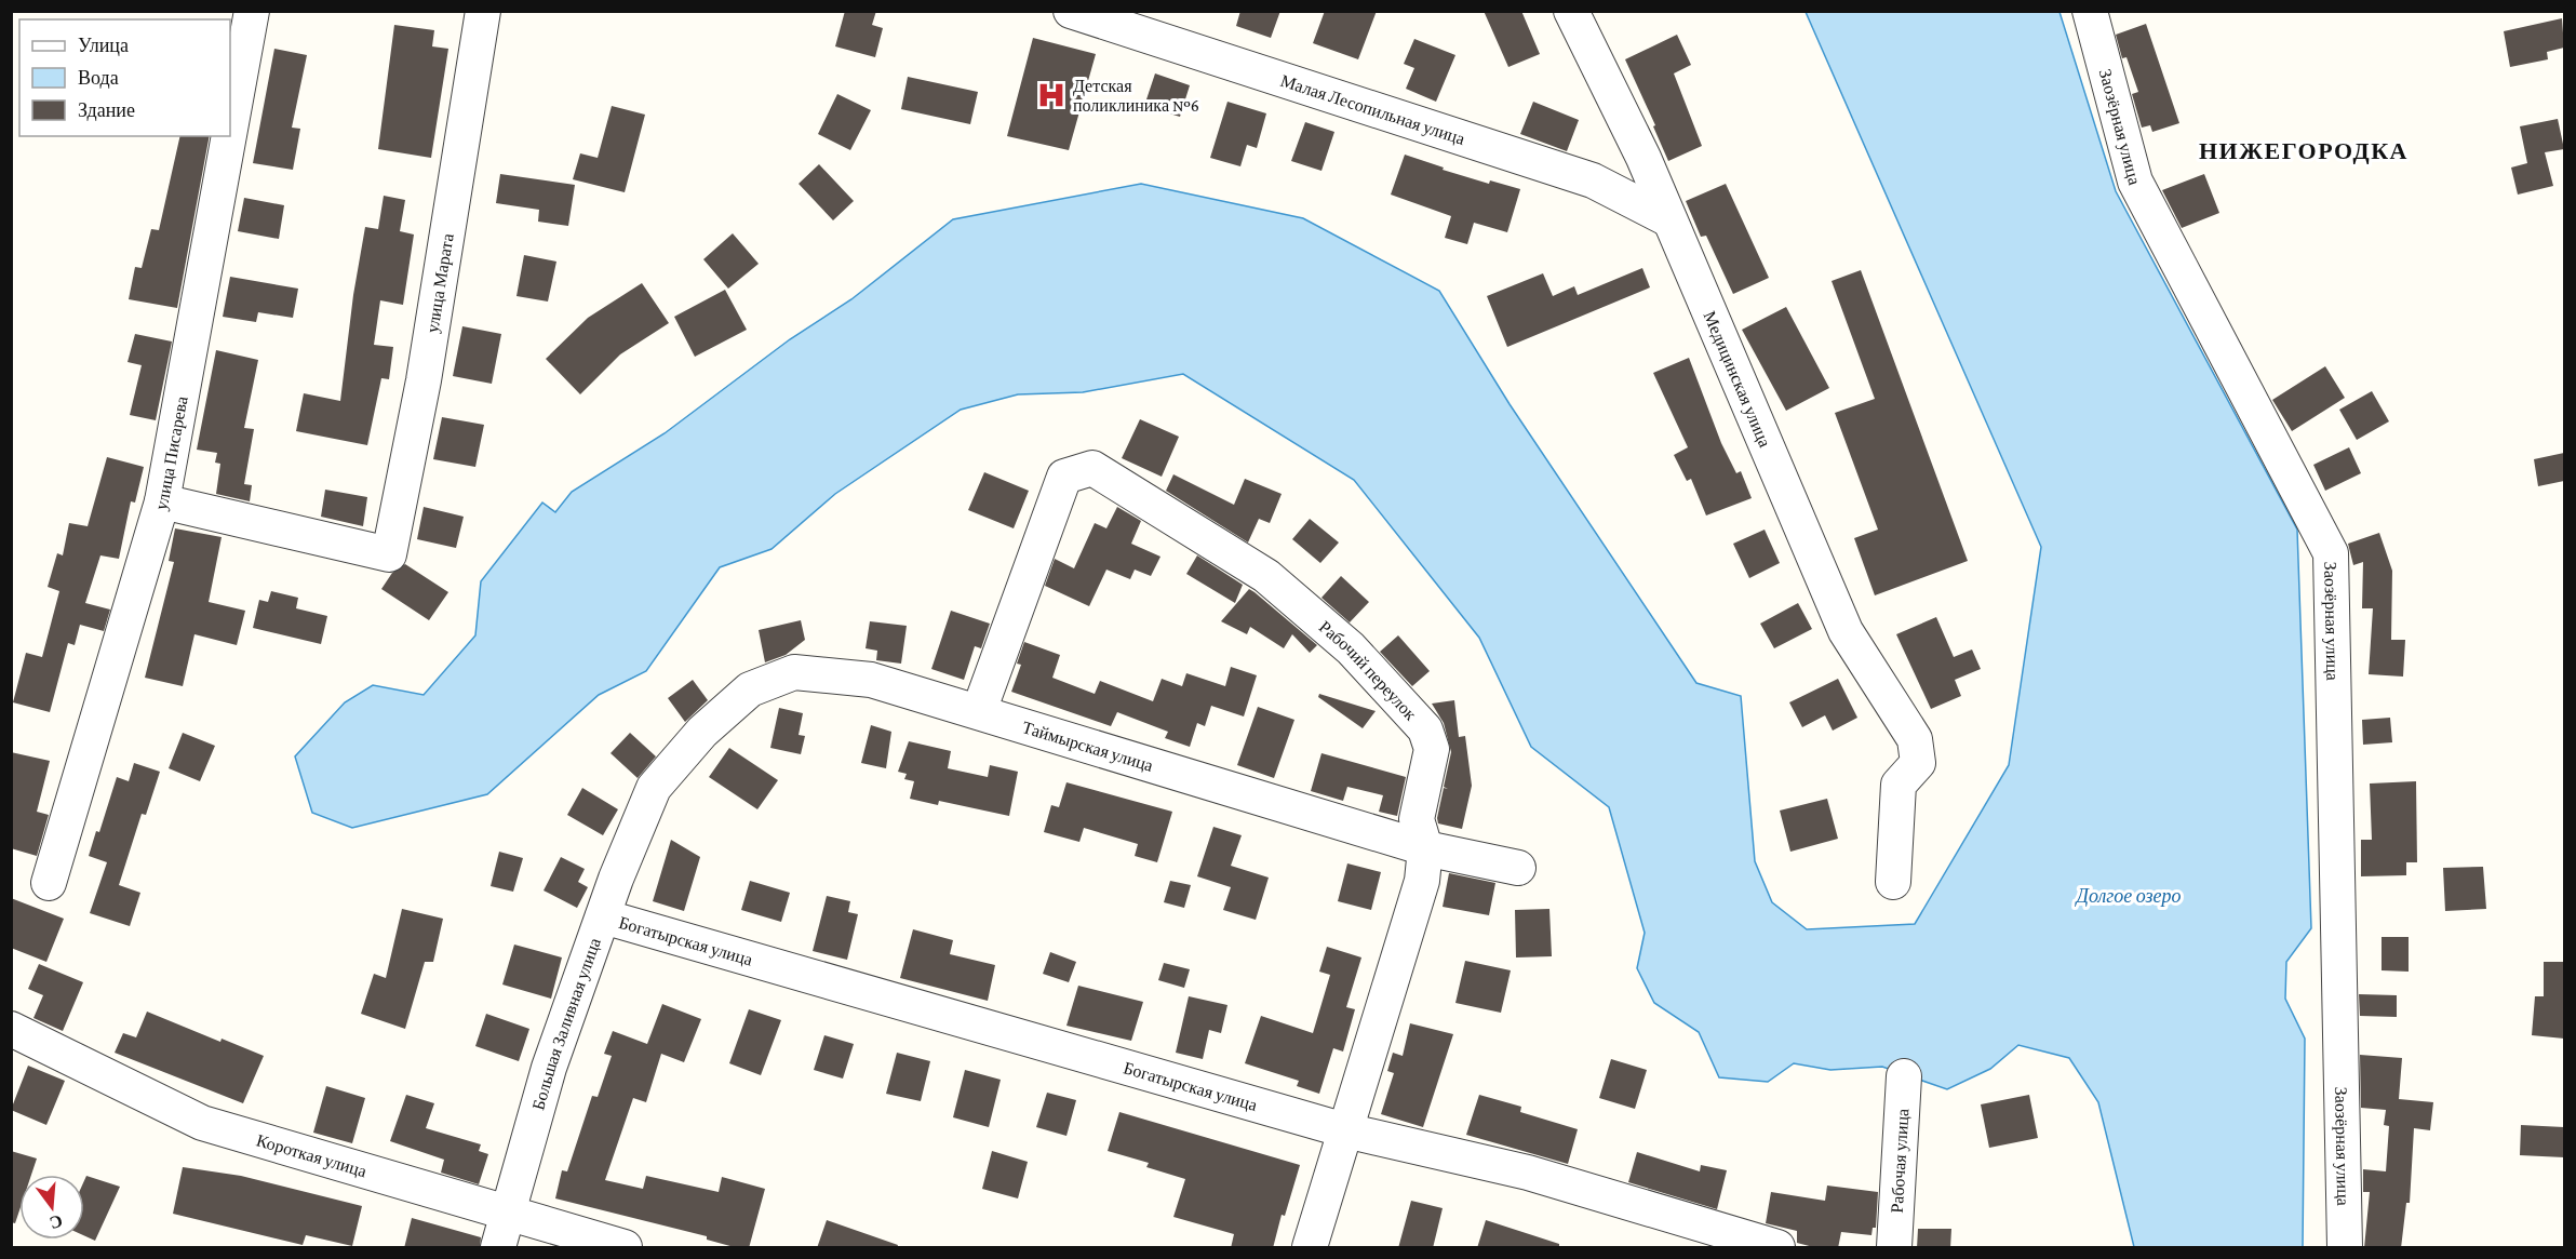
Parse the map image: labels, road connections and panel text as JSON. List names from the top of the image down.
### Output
{
  "streets": {
    "street": [
      "Малая Лесопильная улица",
      "Заозёрная улица",
      "улица Марата",
      "Медицинская улица",
      "улица Писарева",
      "Рабочий переулок",
      "Таймырская улица",
      "Богатырская улица",
      "Большая Заливная улица",
      "Короткая улица",
      "Рабочая улица"
    ]
  },
  "crossings": [
    ["Малая Лесопильная улица", "Медицинская улица"],
    ["улица Марата", "улица Писарева"],
    ["Рабочий переулок", "Таймырская улица"],
    ["Рабочий переулок", "Богатырская улица"],
    ["Таймырская улица", "Большая Заливная улица"],
    ["Богатырская улица", "Большая Заливная улица"],
    ["Большая Заливная улица", "Короткая улица"]
  ],
  "districts": ["НИЖЕГОРОДКА"],
  "water": ["Долгое озеро"],
  "places": {
    "hospital": ["Детская поликлиника №6"]
  },
  "legend": ["Улица", "Вода", "Здание"],
  "north": "bottom"
}
